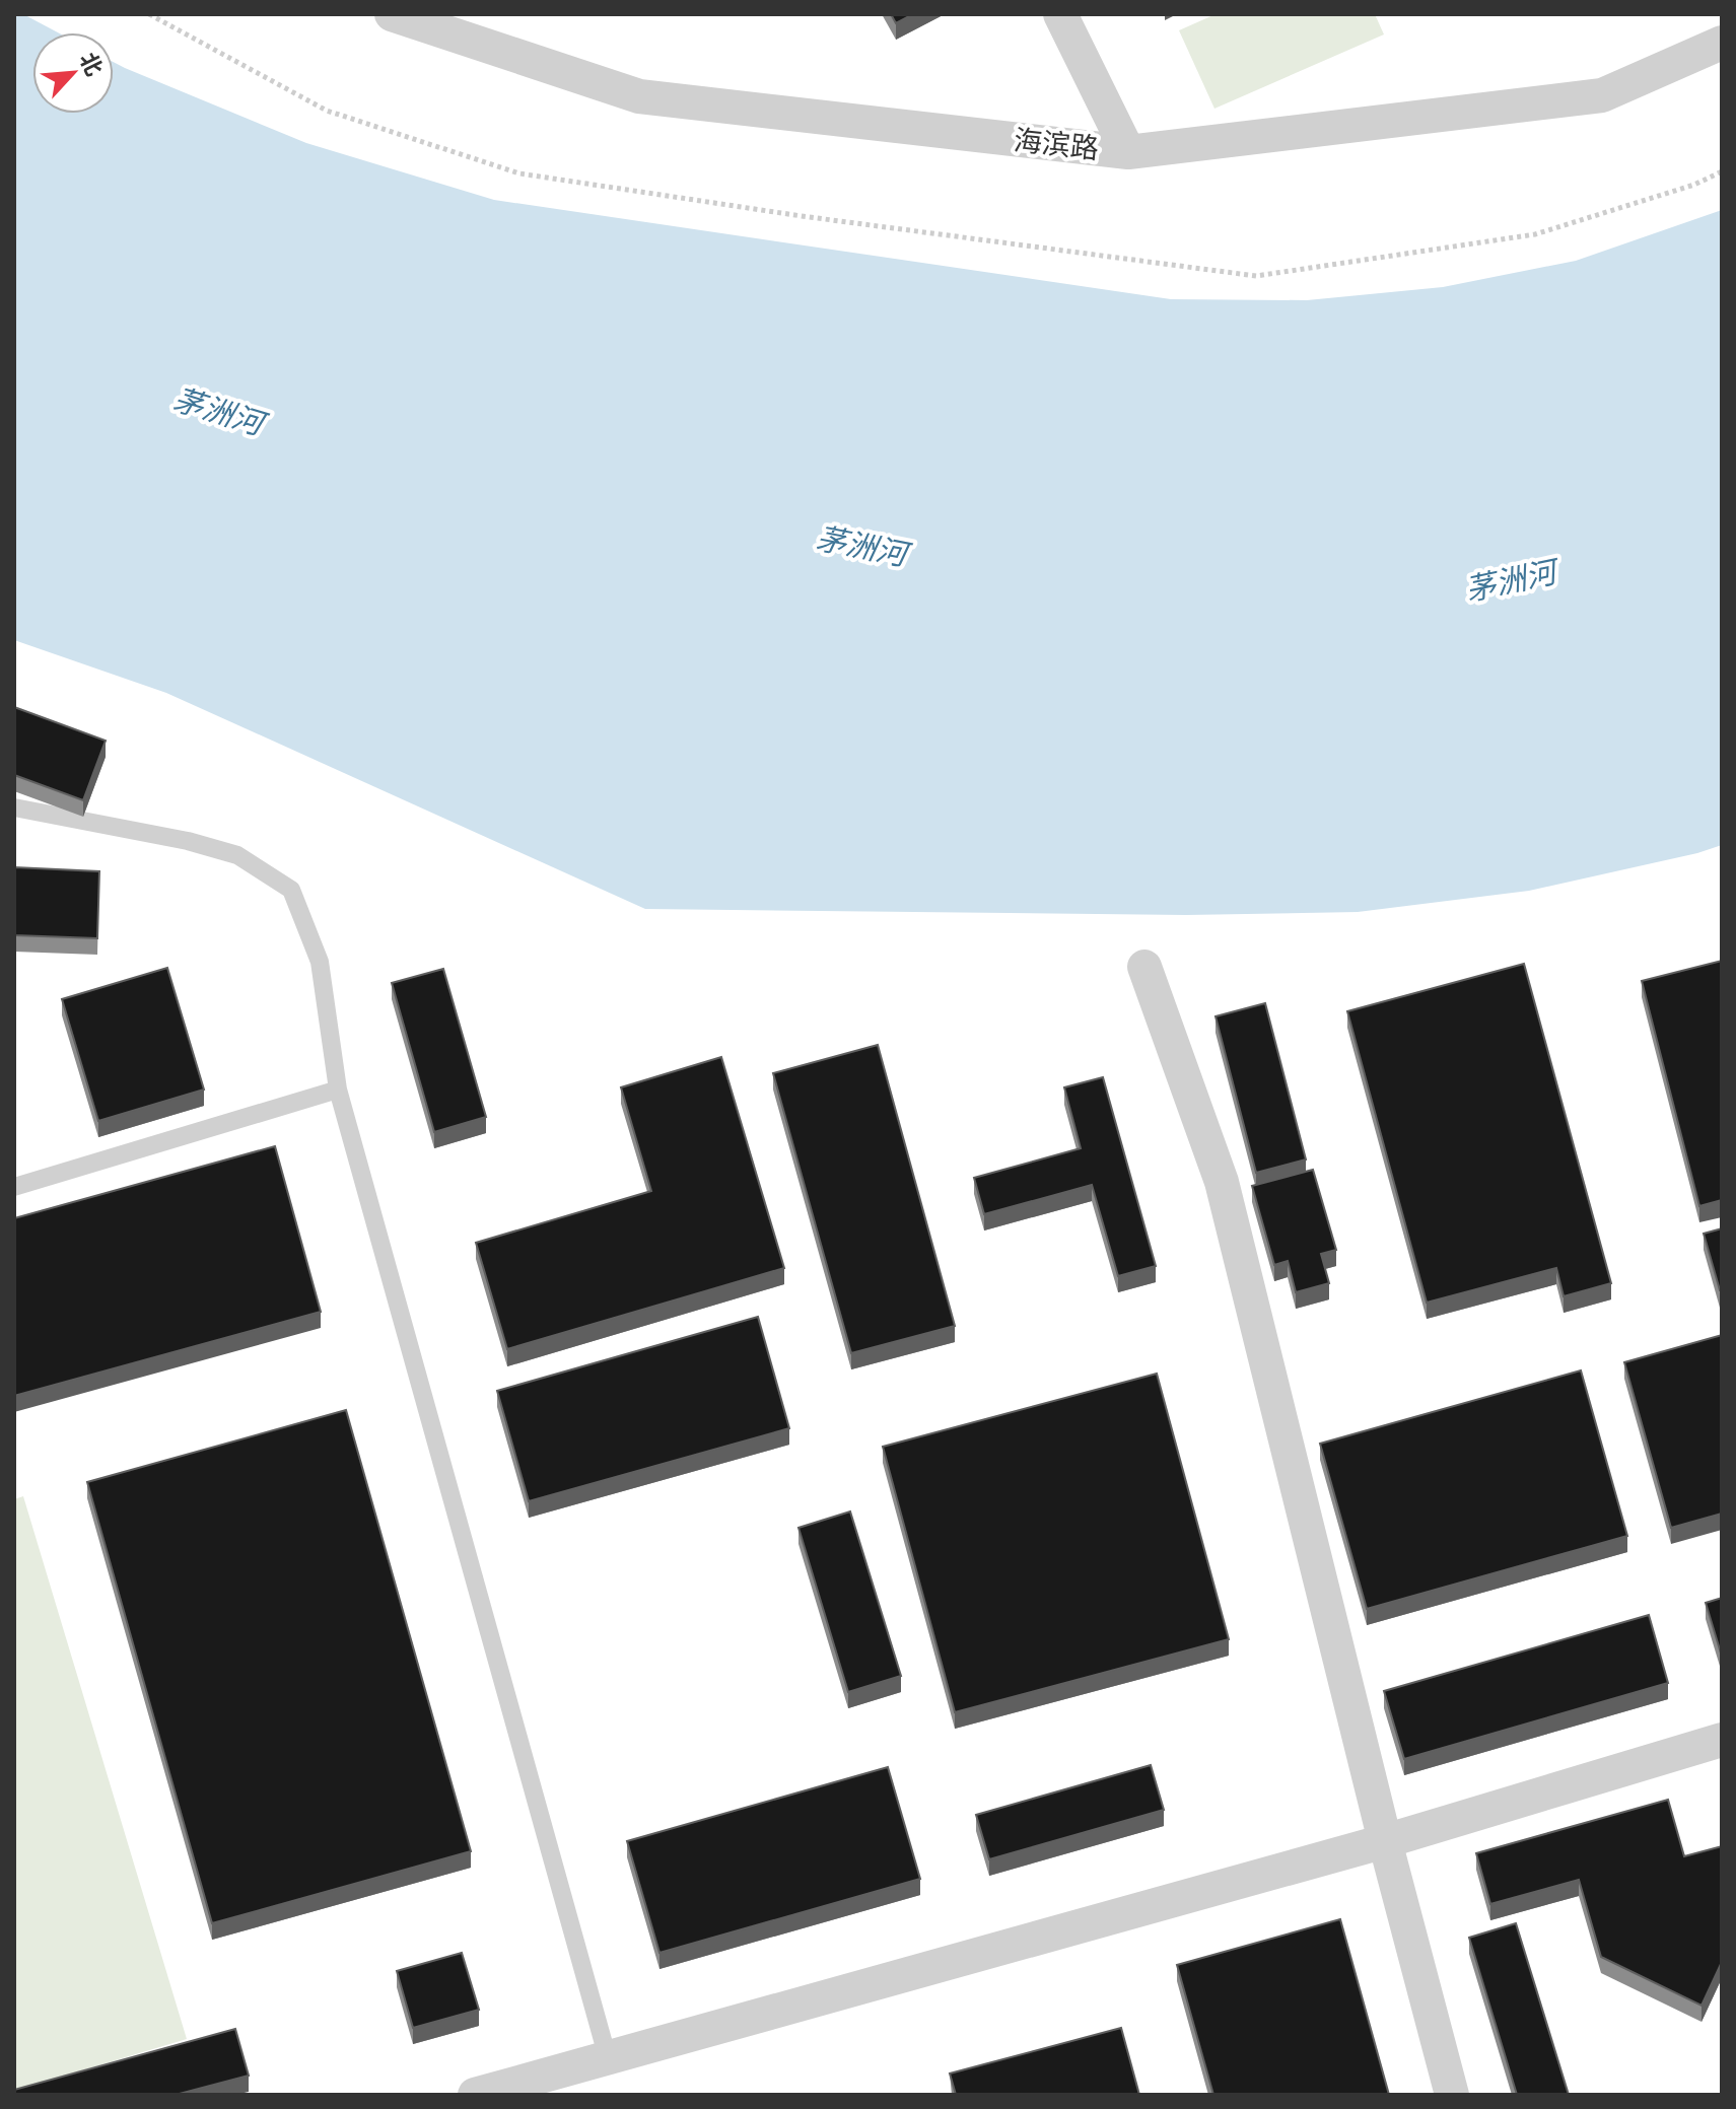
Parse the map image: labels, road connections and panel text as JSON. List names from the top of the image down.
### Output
{
  "streets": {
    "street": ["海滨路"]
  },
  "water": ["茅洲河"],
  "north": "top right"
}
